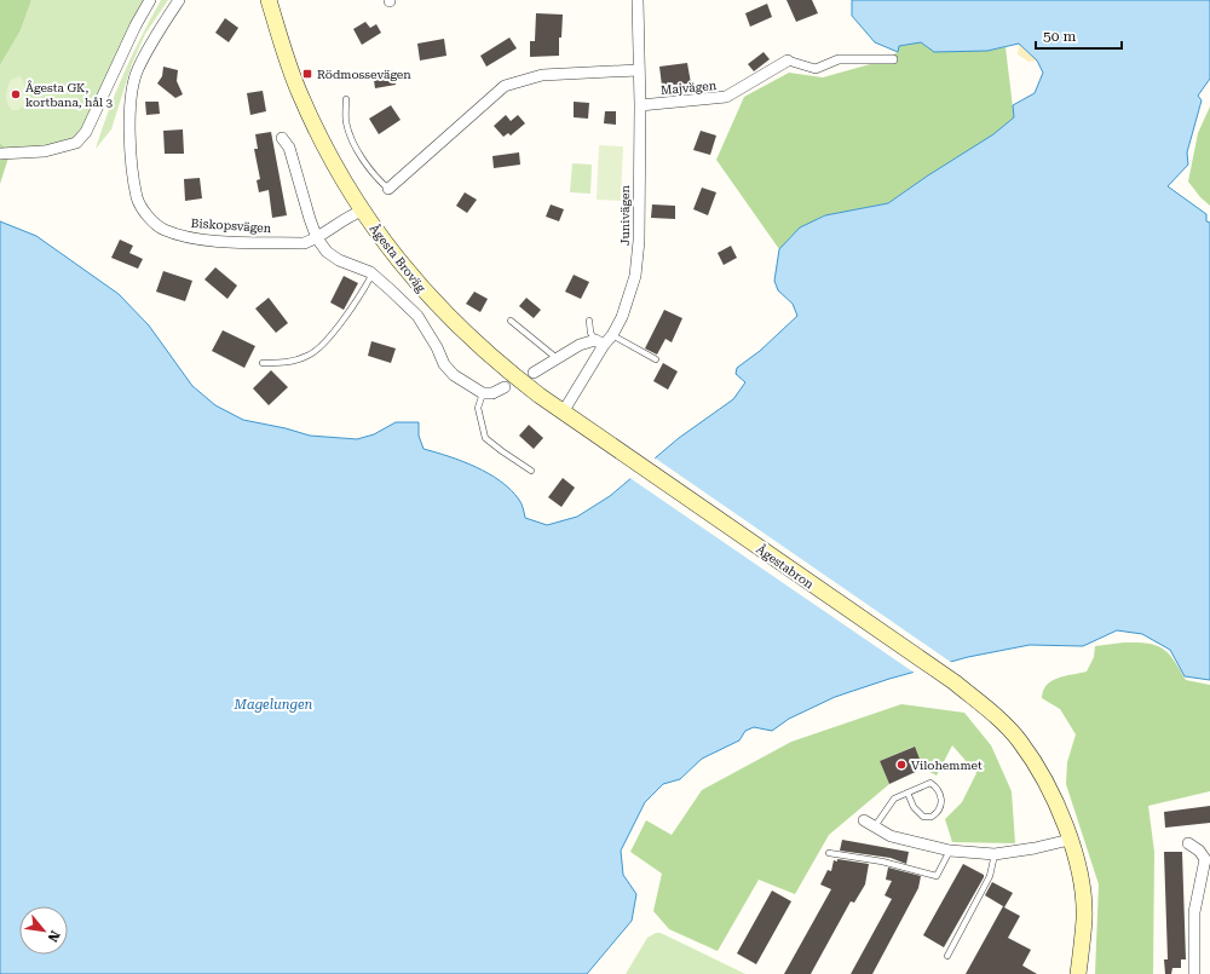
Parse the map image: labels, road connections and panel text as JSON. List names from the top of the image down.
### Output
{
  "streets": {
    "main road": ["Ågesta Broväg", "Ågestabron"],
    "street": ["Majvägen", "Junivägen", "Biskopsvägen"]
  },
  "crossings": [
    ["Majvägen", "Junivägen"],
    ["Junivägen", "Ågesta Broväg"],
    ["Biskopsvägen", "Ågesta Broväg"],
    ["Ågesta Broväg", "Ågestabron"]
  ],
  "water": ["Magelungen"],
  "places": {
    "transit": ["Rödmossevägen"],
    "other": ["Ågesta GK, kortbana, hål 3", "Vilohemmet"]
  },
  "scale_bar": "50 m",
  "north": "bottom right"
}
